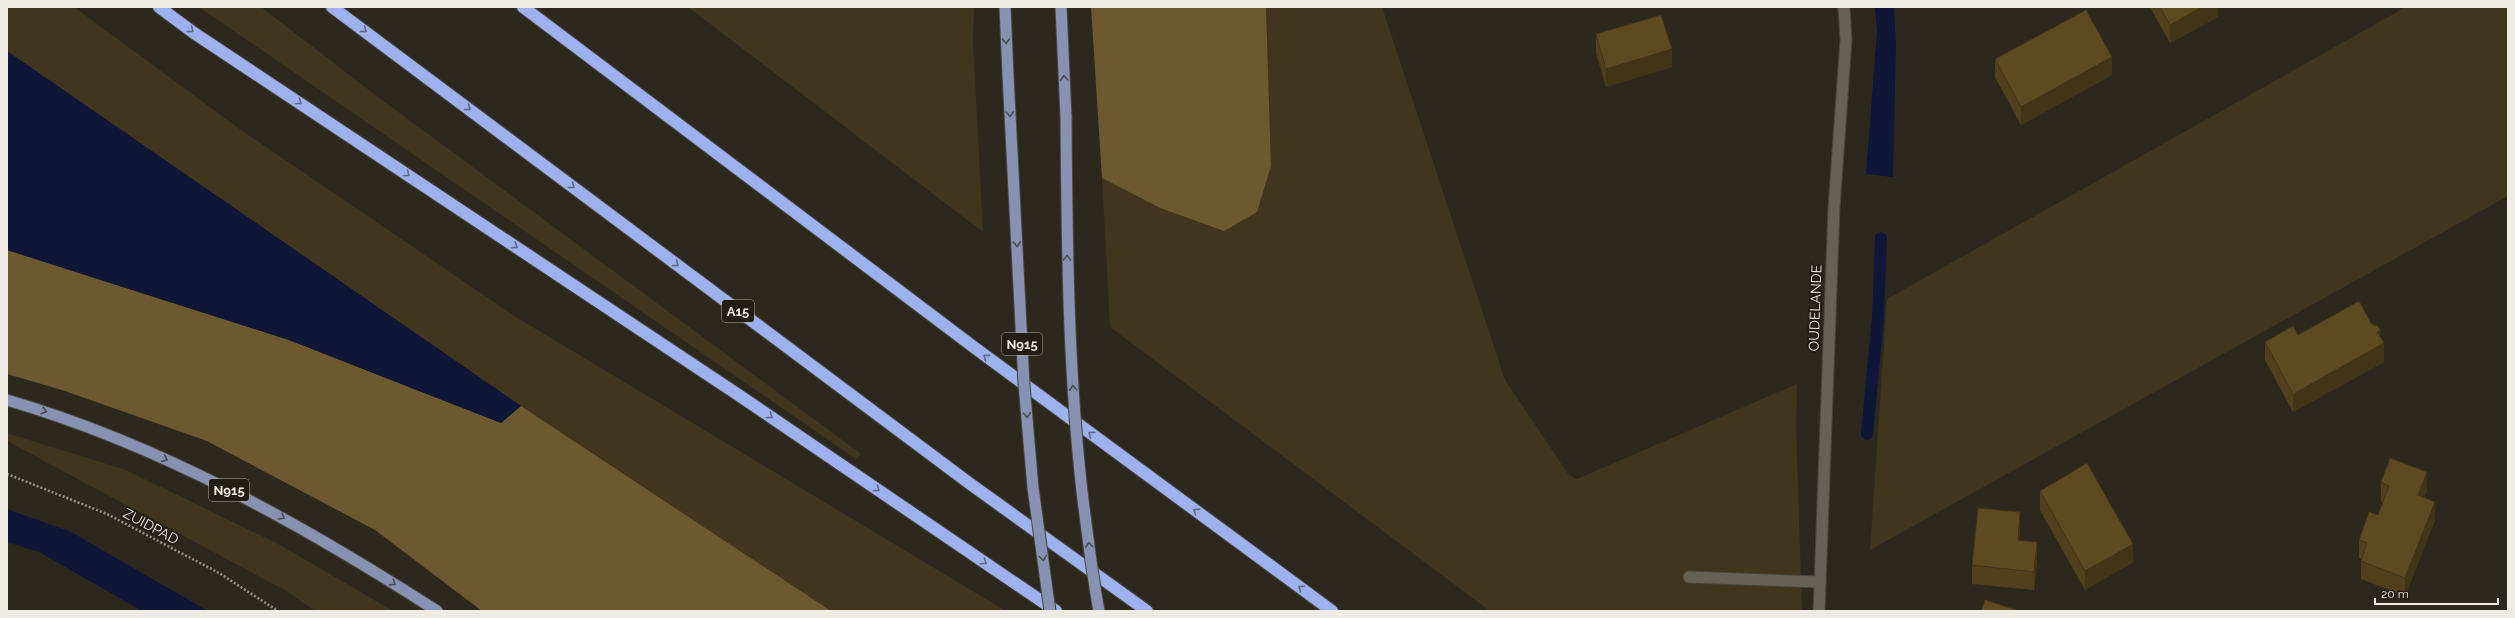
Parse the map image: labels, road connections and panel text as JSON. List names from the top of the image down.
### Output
{
  "streets": {
    "highway": ["A15"],
    "main road": ["N915"],
    "street": ["OUDELANDE"],
    "path": ["ZUIDPAD"]
  },
  "scale_bar": "20 m"
}
